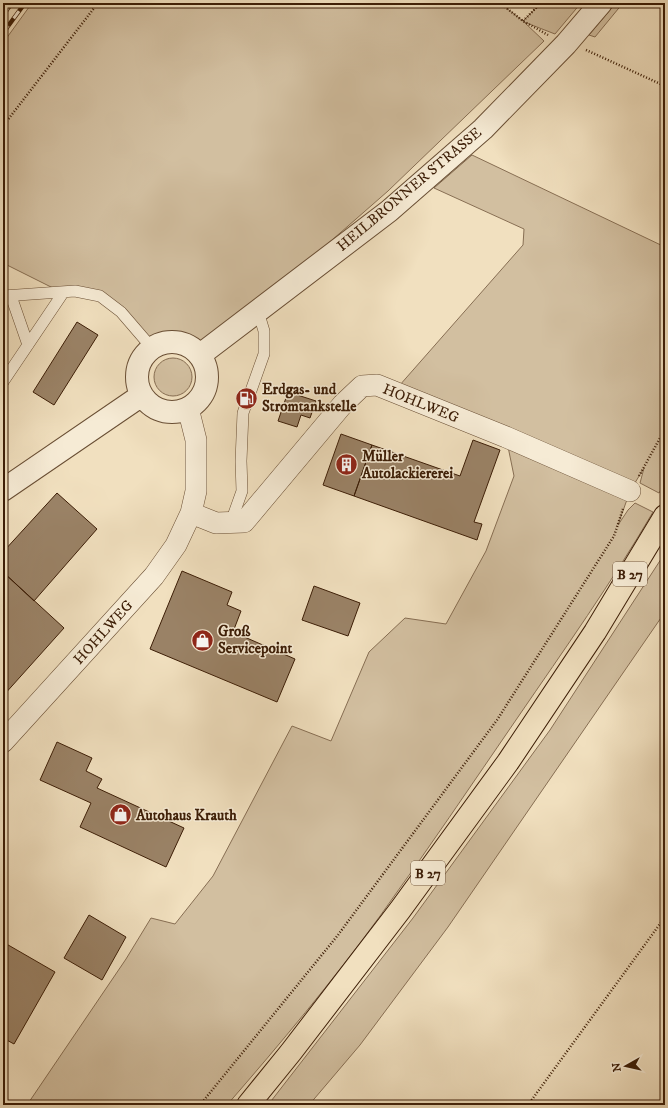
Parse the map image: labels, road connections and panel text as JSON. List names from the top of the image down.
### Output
{
  "streets": {
    "main road": ["B 27"],
    "street": ["HEILBRONNER STRASSE", "HOHLWEG"]
  },
  "crossings": [
    ["HEILBRONNER STRASSE", "HOHLWEG"]
  ],
  "places": {
    "fuel station": ["Erdgas- und Stromtankstelle"],
    "building": ["Müller Autolackiererei"],
    "shop": ["Groß Servicepoint", "Autohaus Krauth"]
  },
  "north": "left"
}
